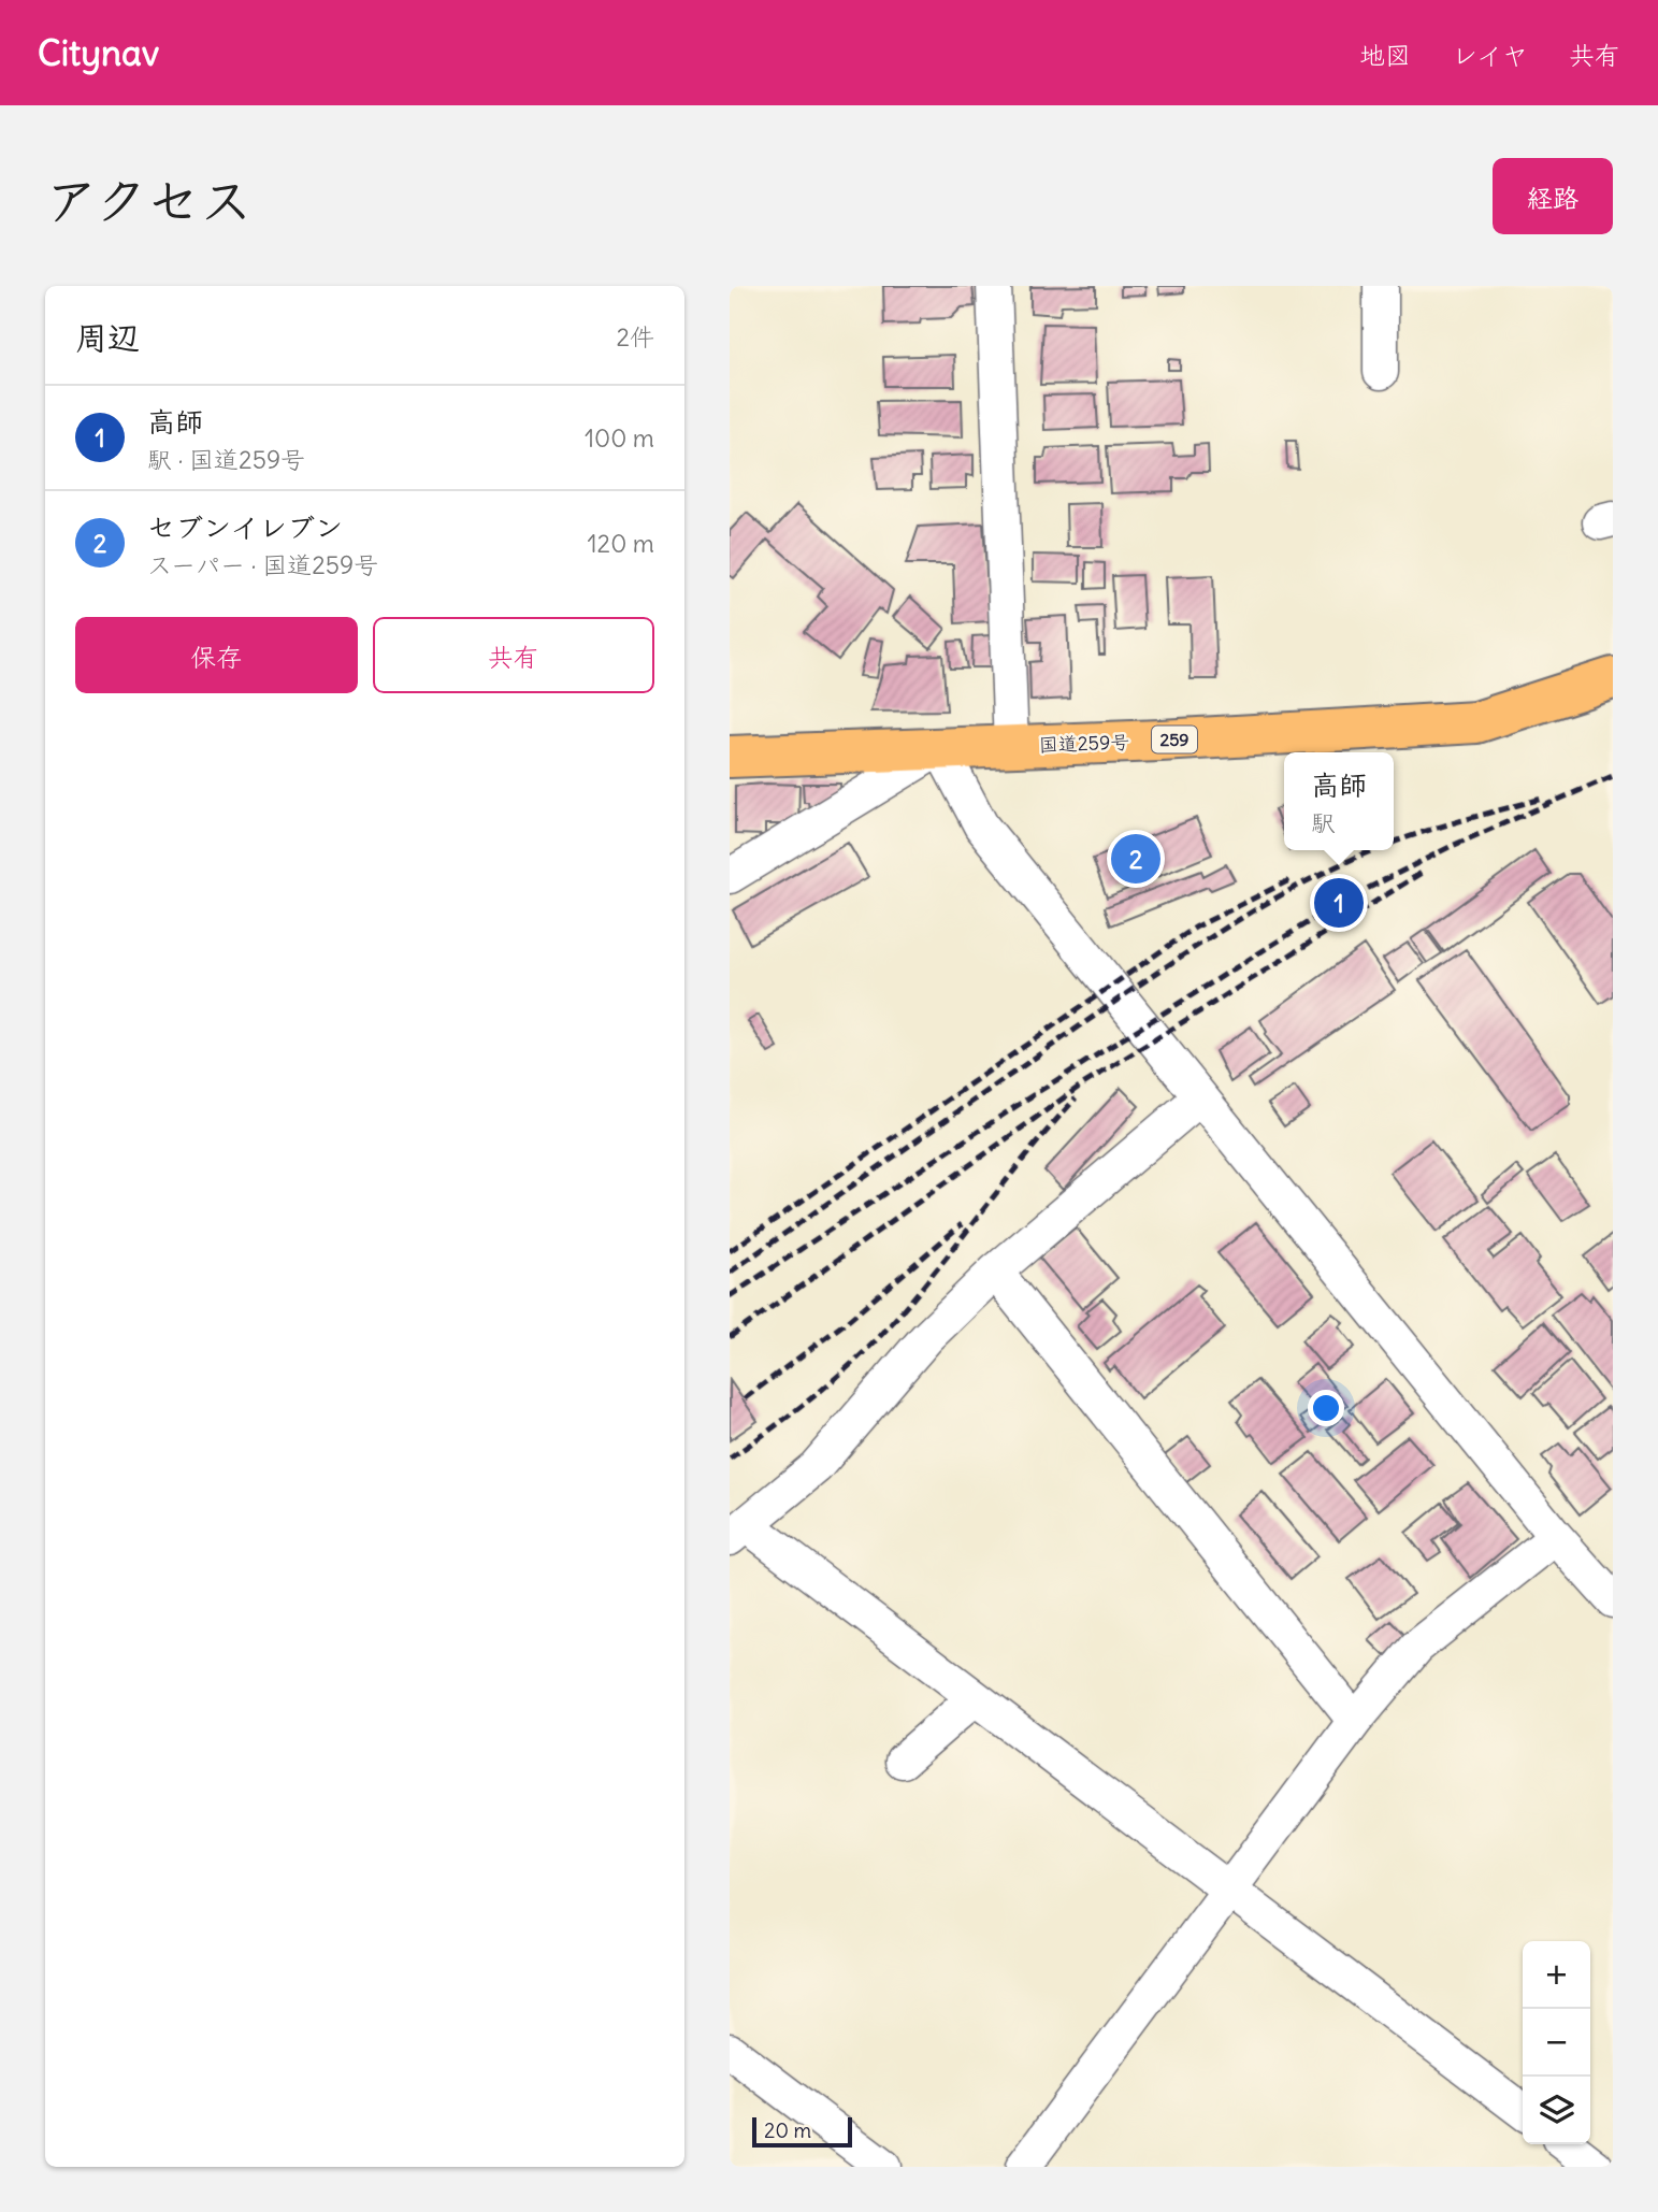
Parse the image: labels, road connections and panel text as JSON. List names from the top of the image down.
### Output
{
  "streets": {
    "highway": ["259", "国道259号"]
  },
  "scale_bar": "20 m",
  "page": {
    "header": "Citynav",
    "nav": ["地図", "レイヤ", "共有"],
    "title": "アクセス",
    "buttons": [
      "経路",
      ["保存", "共有"]
    ],
    "heading": ["周辺", "2件"],
    "list": [
      {
        "mark": "1",
        "name": "高師",
        "note": "駅 · 国道259号",
        "value": "100 m"
      },
      {
        "mark": "2",
        "name": "セブンイレブン",
        "note": "スーパー · 国道259号",
        "value": "120 m"
      }
    ],
    "popup": ["高師", "駅"],
    "pins": ["2", "1"],
    "map_buttons": ["+", "−"],
    "scale": "20 m"
  }
}
